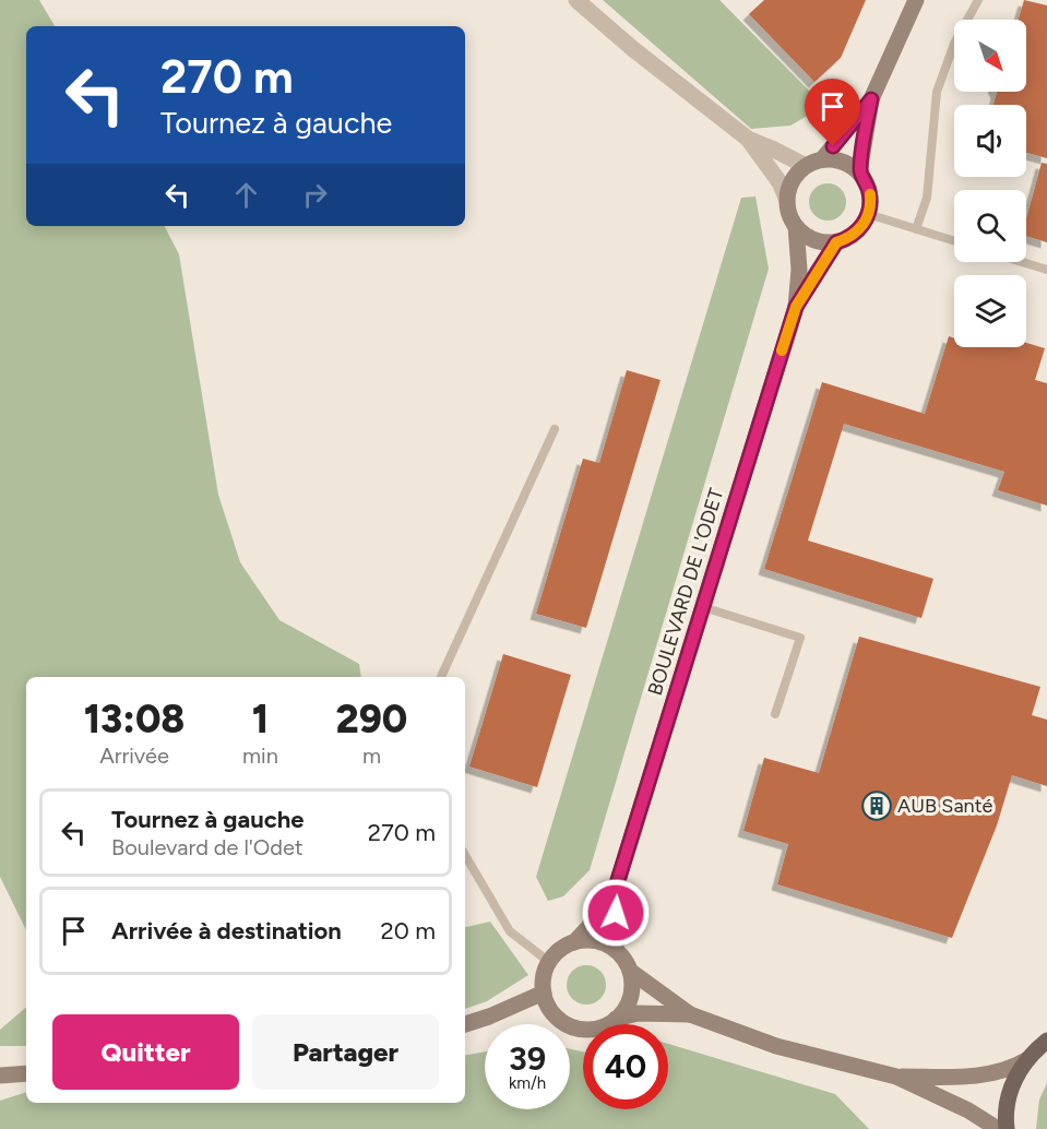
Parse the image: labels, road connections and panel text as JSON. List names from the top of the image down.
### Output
{
  "streets": {
    "street": ["BOULEVARD DE L'ODET"]
  },
  "places": {
    "building": ["AUB Santé"]
  },
  "north": "bottom right",
  "page": {
    "turn": ["270 m", "Tournez à gauche"],
    "eta": [
      "13:08",
      "Arrivée",
      "1",
      "min",
      "290",
      "m"
    ],
    "list": [
      {
        "name": "Tournez à gauche",
        "note": "Boulevard de l'Odet",
        "value": "270 m"
      },
      {
        "name": "Arrivée à destination",
        "value": "20 m"
      }
    ],
    "buttons": ["Quitter", "Partager"],
    "speed": "39 km/h",
    "limit": "40"
  }
}
